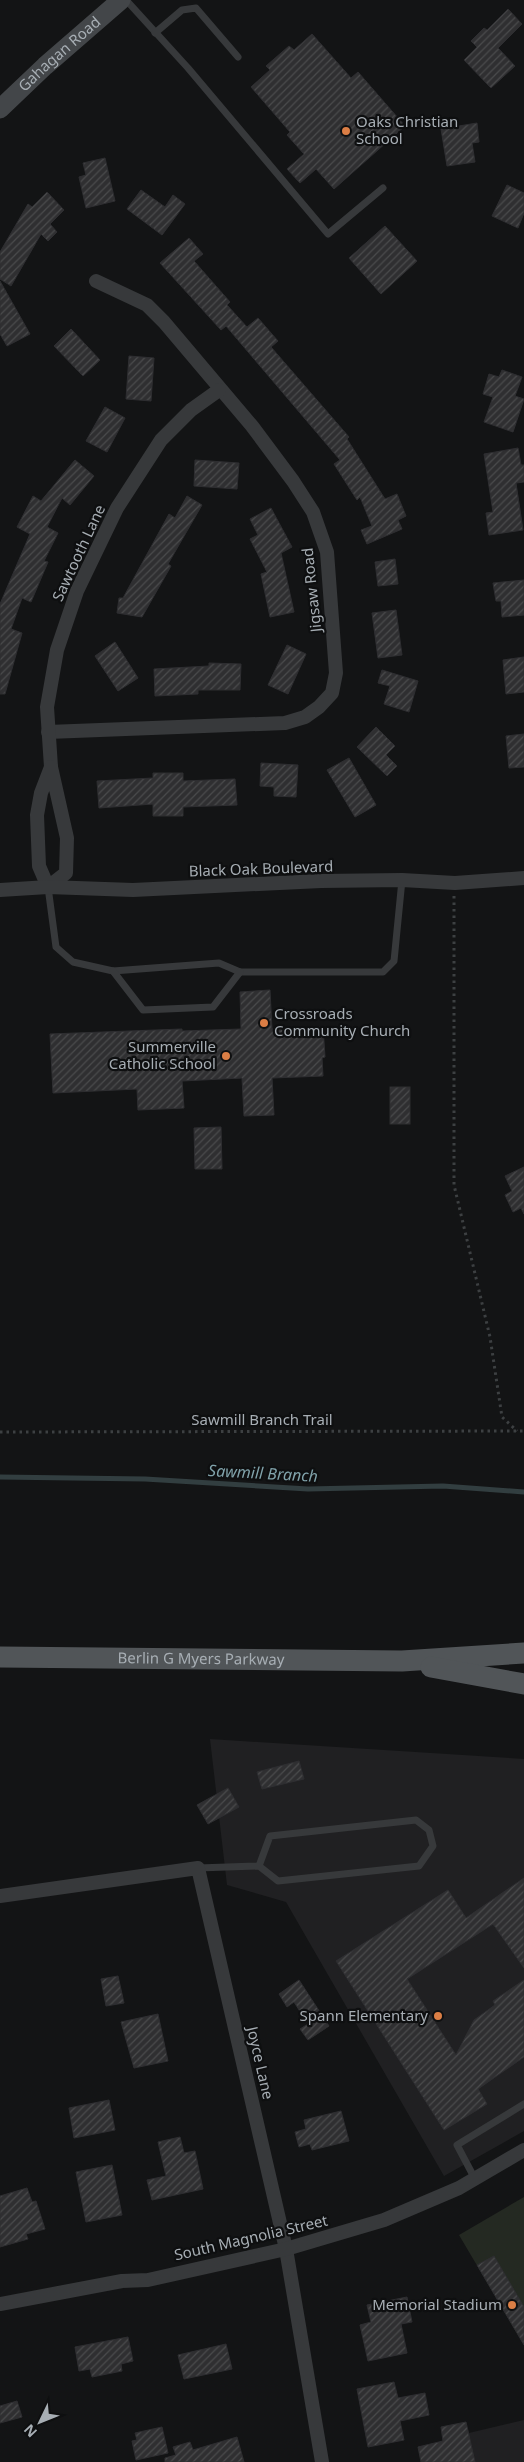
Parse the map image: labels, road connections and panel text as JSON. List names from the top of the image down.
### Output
{
  "streets": {
    "main road": ["Berlin G Myers Parkway"],
    "street": [
      "Gahagan Road",
      "Sawtooth Lane",
      "Jigsaw Road",
      "Black Oak Boulevard",
      "Joyce Lane",
      "South Magnolia Street"
    ],
    "path": ["Sawmill Branch Trail"]
  },
  "crossings": [
    ["Sawtooth Lane", "Jigsaw Road"],
    ["Sawtooth Lane", "Black Oak Boulevard"],
    ["Joyce Lane", "South Magnolia Street"]
  ],
  "water": ["Sawmill Branch"],
  "places": [
    "Oaks Christian School",
    "Crossroads Community Church",
    "Summerville Catholic School",
    "Spann Elementary",
    "Memorial Stadium"
  ],
  "north": "bottom left"
}
